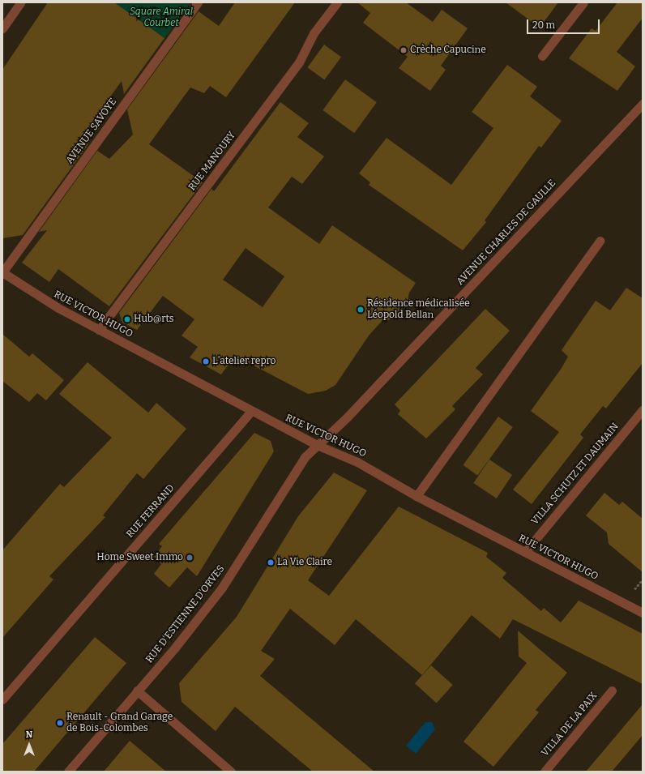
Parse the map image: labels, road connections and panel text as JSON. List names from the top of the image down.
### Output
{
  "streets": {
    "street": [
      "AVENUE SAVOYE",
      "RUE MANOURY",
      "AVENUE CHARLES DE GAULLE",
      "RUE VICTOR HUGO",
      "VILLA SCHUTZ ET DAUMAIN",
      "RUE FERRAND",
      "RUE D'ESTIENNE D'ORVES",
      "VILLA DE LA PAIX"
    ]
  },
  "crossings": [
    ["AVENUE SAVOYE", "RUE VICTOR HUGO"],
    ["RUE MANOURY", "RUE VICTOR HUGO"],
    ["AVENUE CHARLES DE GAULLE", "RUE VICTOR HUGO"],
    ["AVENUE CHARLES DE GAULLE", "RUE D'ESTIENNE D'ORVES"],
    ["RUE VICTOR HUGO", "VILLA SCHUTZ ET DAUMAIN"],
    ["RUE VICTOR HUGO", "RUE FERRAND"],
    ["RUE VICTOR HUGO", "RUE D'ESTIENNE D'ORVES"]
  ],
  "parks": ["Square Amiral Courbet"],
  "places": [
    "Crèche Capucine",
    "Résidence médicalisée Léopold Bellan",
    "Hub@rts",
    "L'atelier repro",
    "Home Sweet Immo",
    "La Vie Claire",
    "Renault - Grand Garage de Bois-Colombes"
  ],
  "scale_bar": "20 m",
  "north": "top"
}
